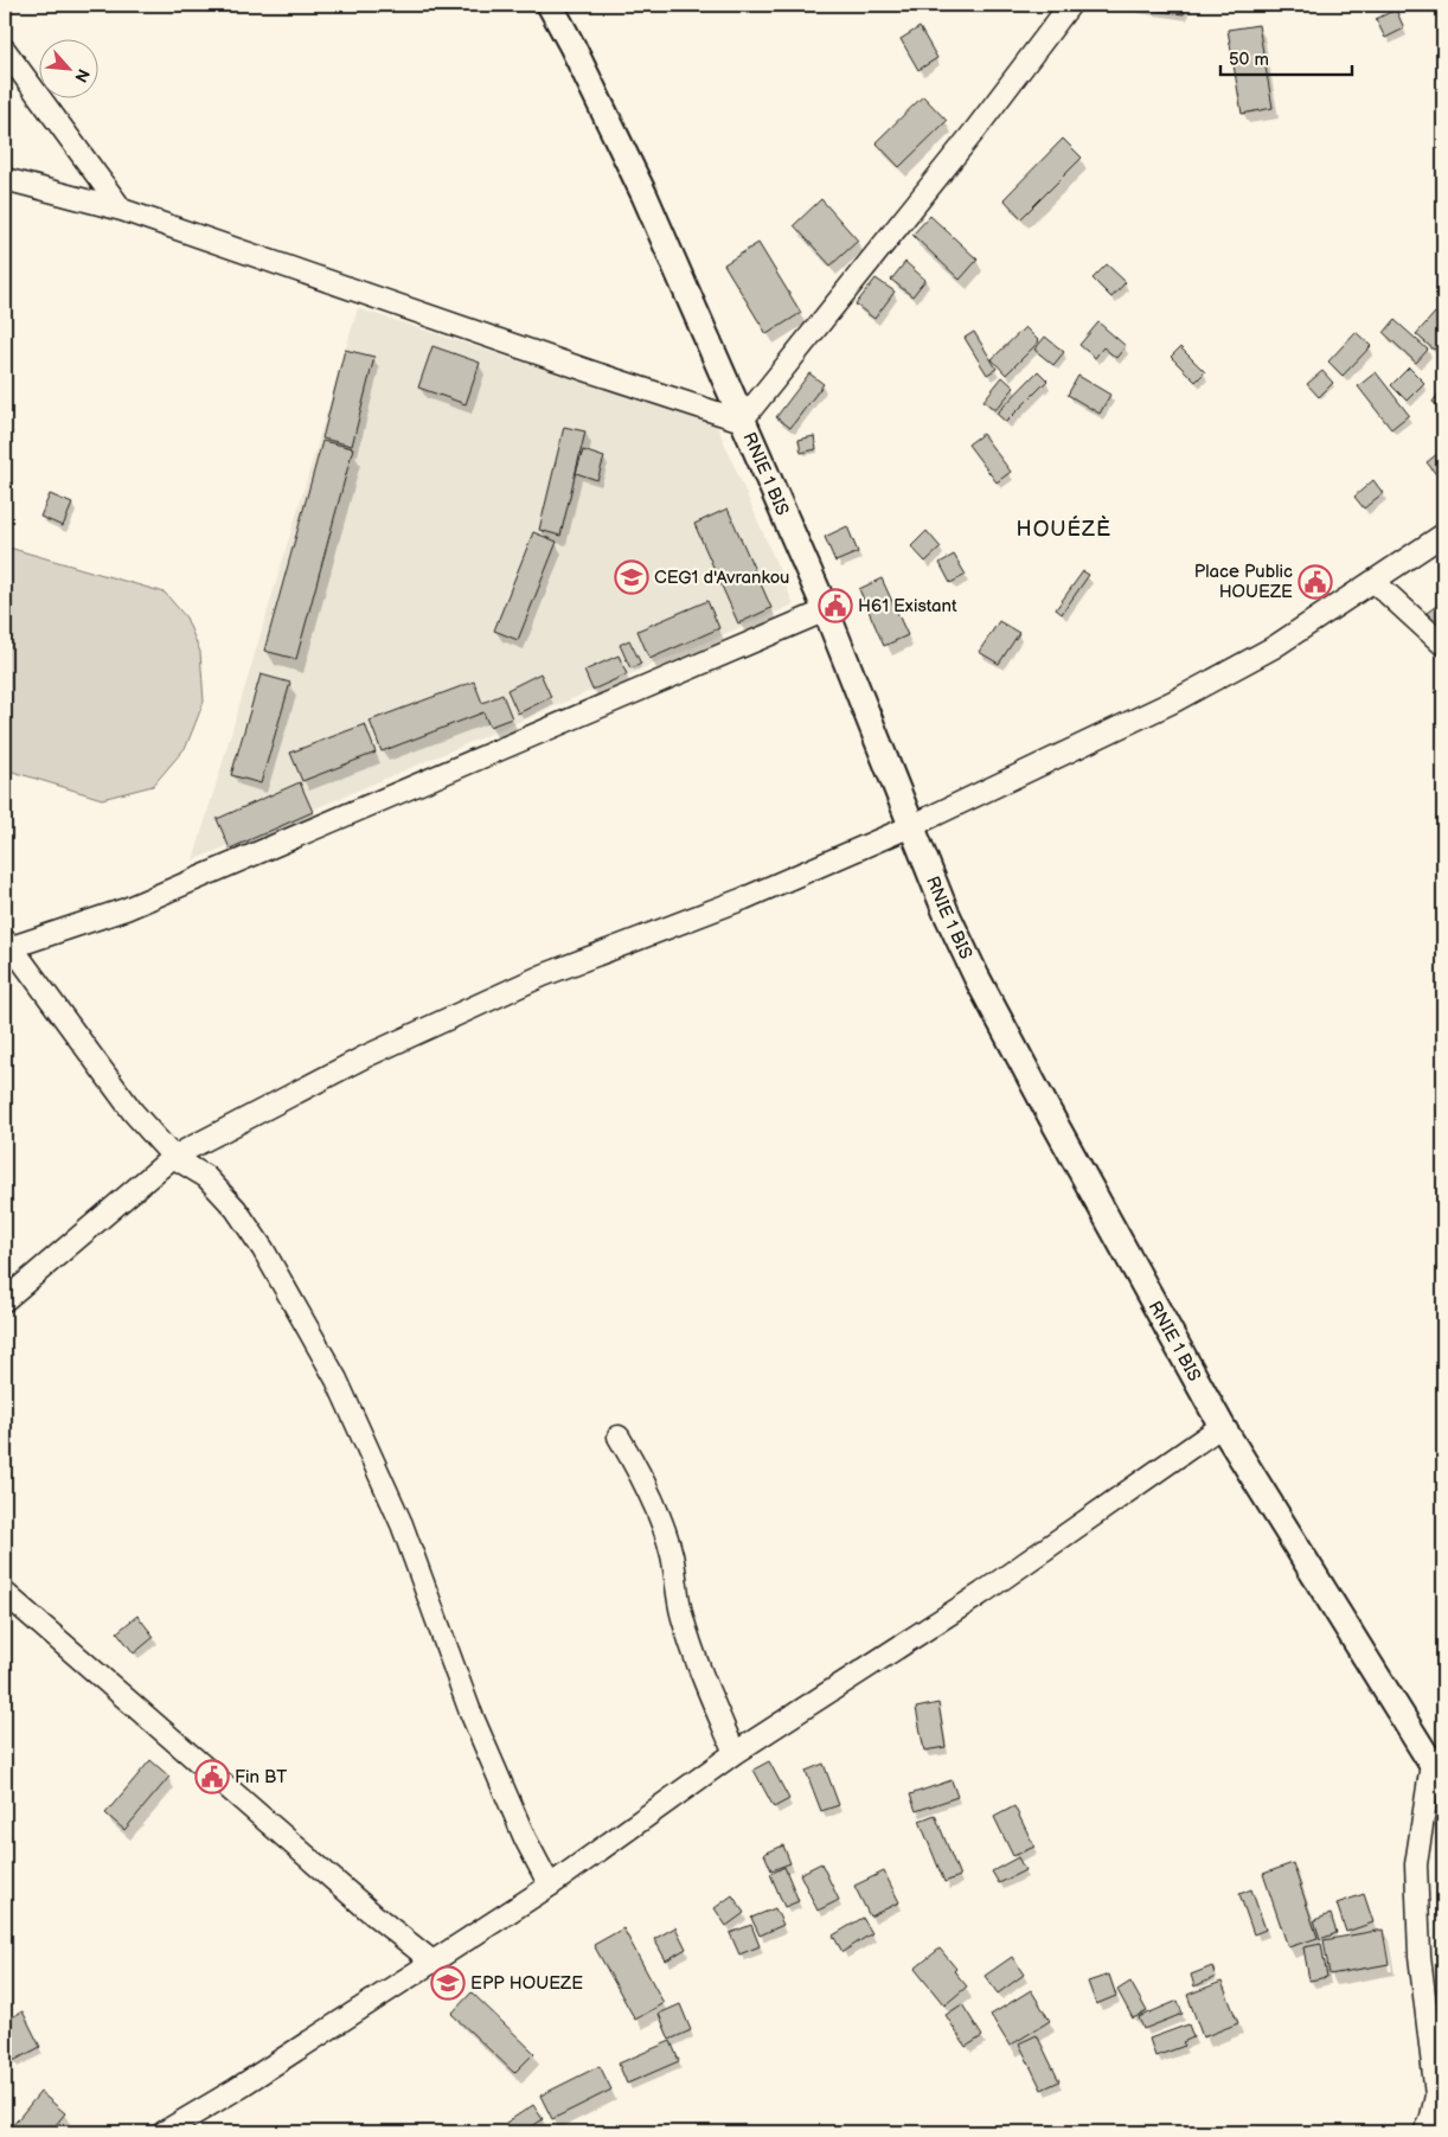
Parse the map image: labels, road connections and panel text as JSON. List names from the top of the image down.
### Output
{
  "streets": {
    "main road": ["RNIE 1 BIS"]
  },
  "districts": ["HOUÉZÈ"],
  "places": {
    "school or university": ["CEG1 d'Avrankou", "EPP HOUEZE"],
    "public building": ["Place Public HOUEZE", "H61 Existant", "Fin BT"]
  },
  "scale_bar": "50 m",
  "north": "bottom right"
}
